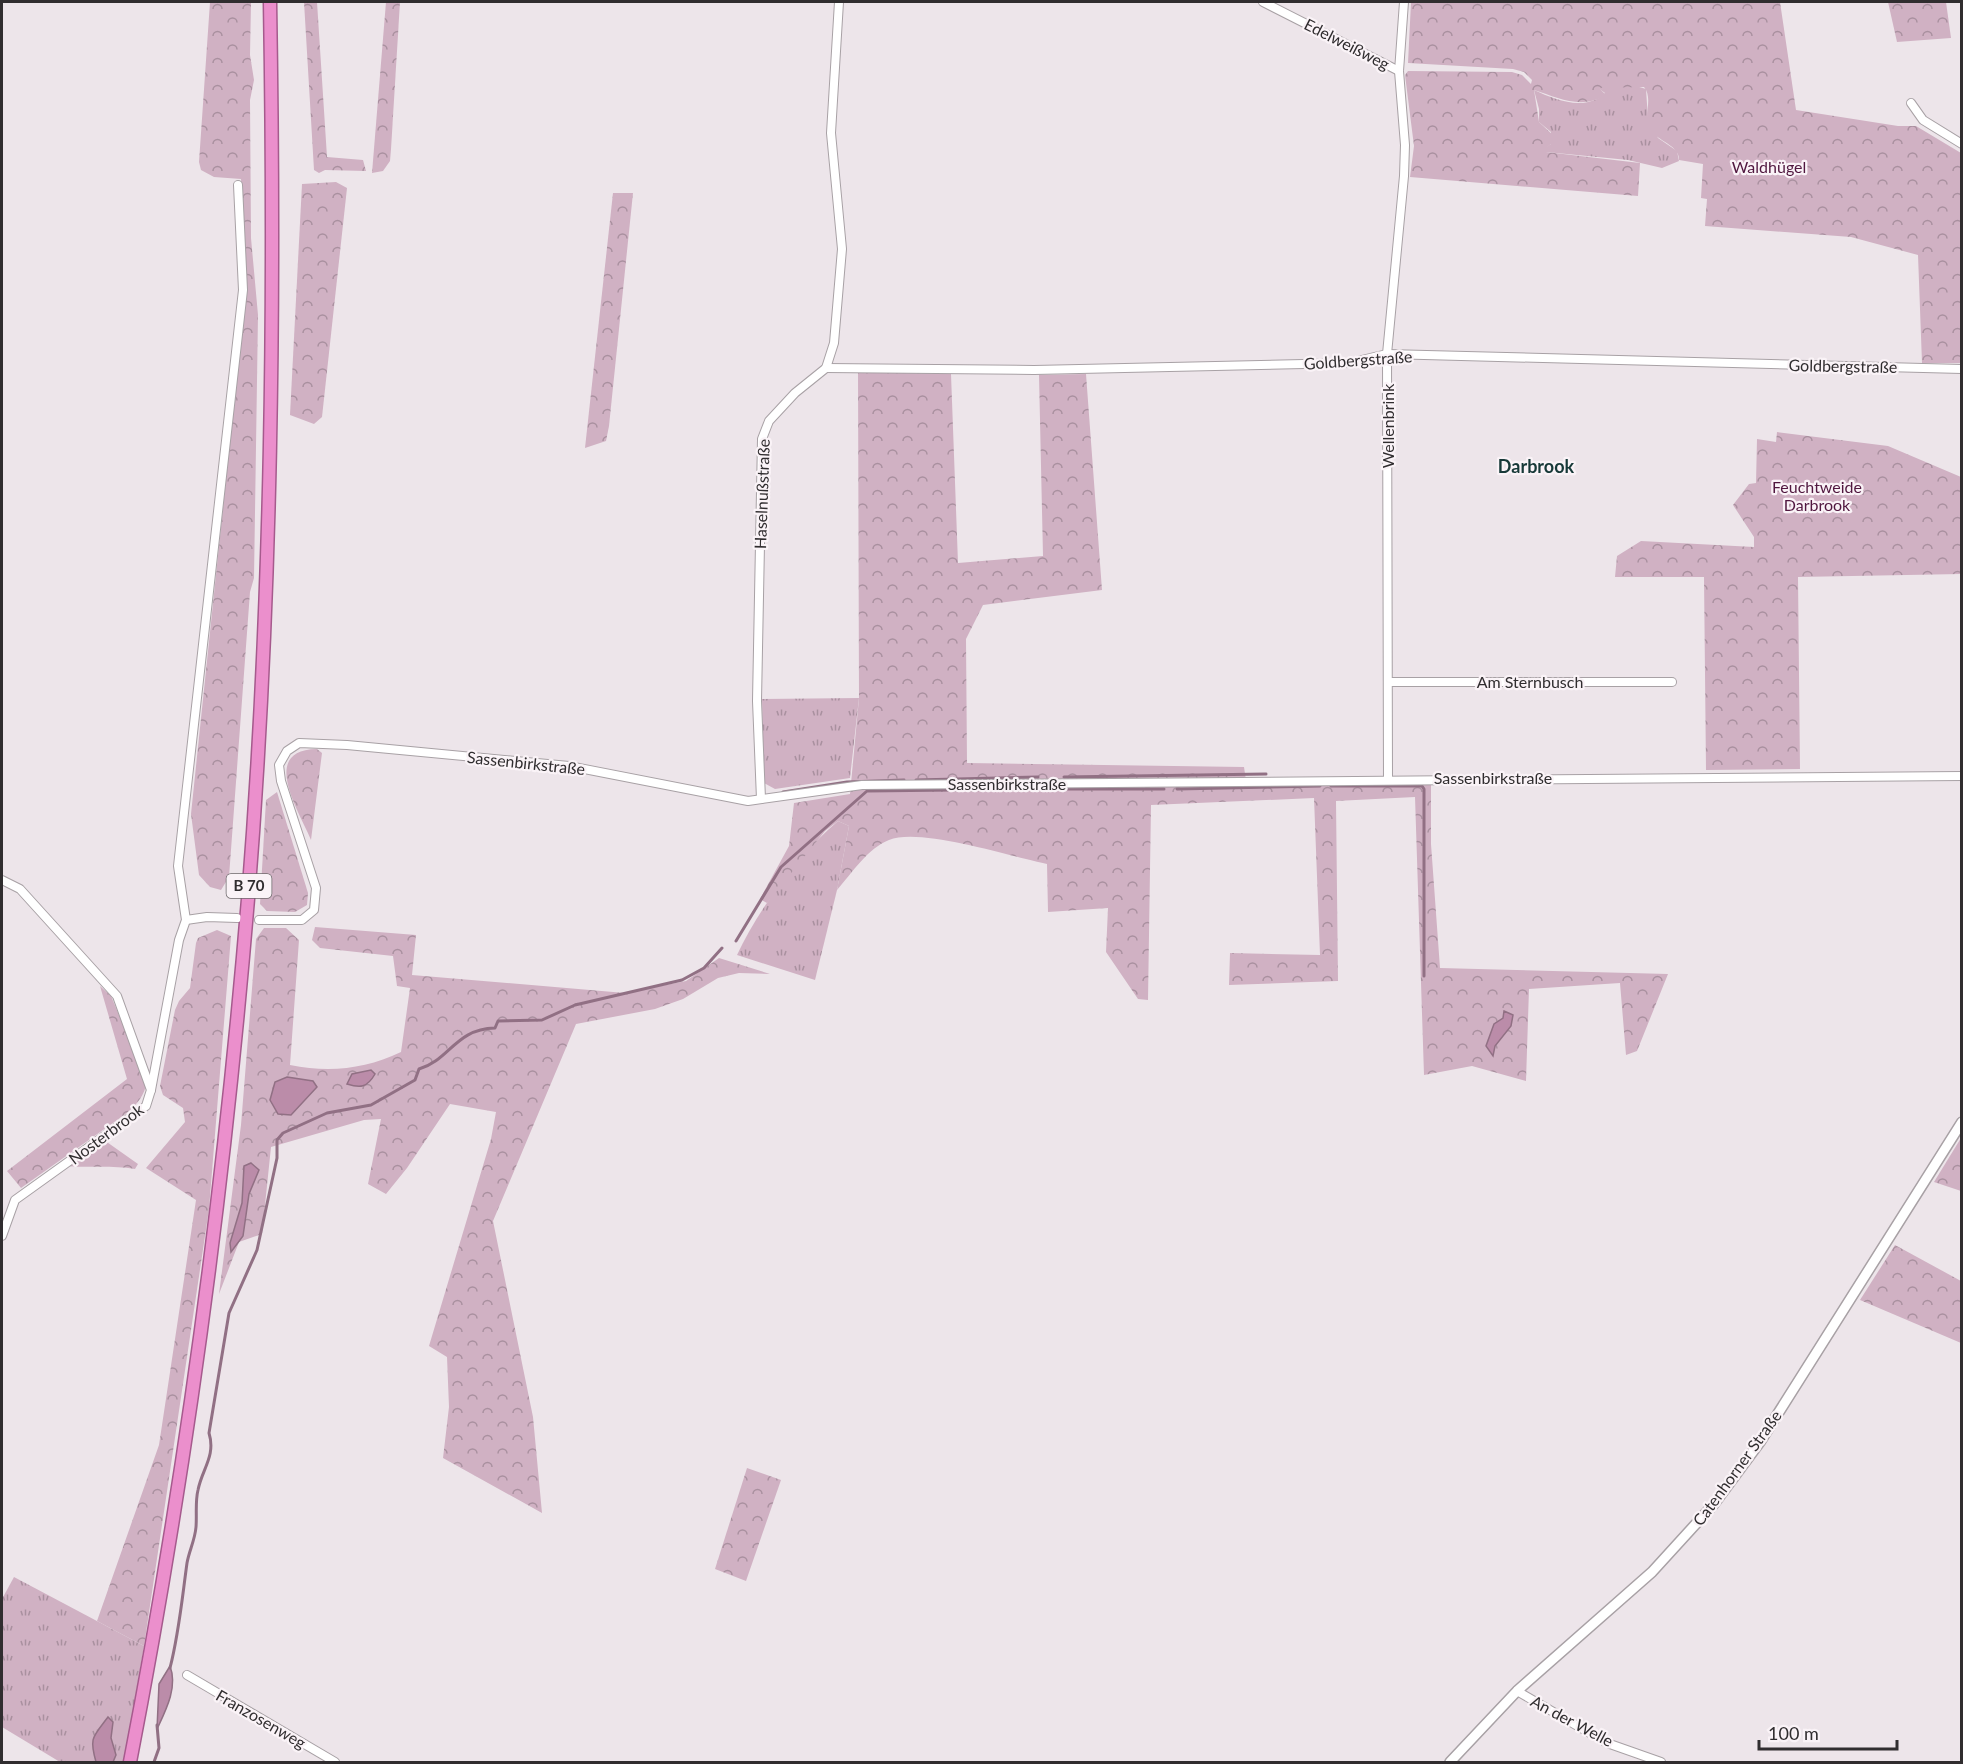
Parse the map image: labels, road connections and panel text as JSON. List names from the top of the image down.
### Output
{
  "streets": {
    "highway": ["B 70"],
    "street": [
      "Edelweißweg",
      "Goldbergstraße",
      "Wellenbrink",
      "Haselnußstraße",
      "Am Sternbusch",
      "Sassenbirkstraße",
      "Nosterbrook",
      "Catenhorner Straße",
      "Franzosenweg",
      "An der Welle"
    ]
  },
  "crossings": [
    ["Edelweißweg", "Wellenbrink"],
    ["Goldbergstraße", "Wellenbrink"],
    ["Goldbergstraße", "Haselnußstraße"],
    ["Wellenbrink", "Am Sternbusch"],
    ["Wellenbrink", "Sassenbirkstraße"],
    ["Haselnußstraße", "Sassenbirkstraße"],
    ["Catenhorner Straße", "An der Welle"]
  ],
  "districts": ["Darbrook"],
  "parks": ["Waldhügel", "Feuchtweide Darbrook"],
  "scale_bar": "100 m"
}
